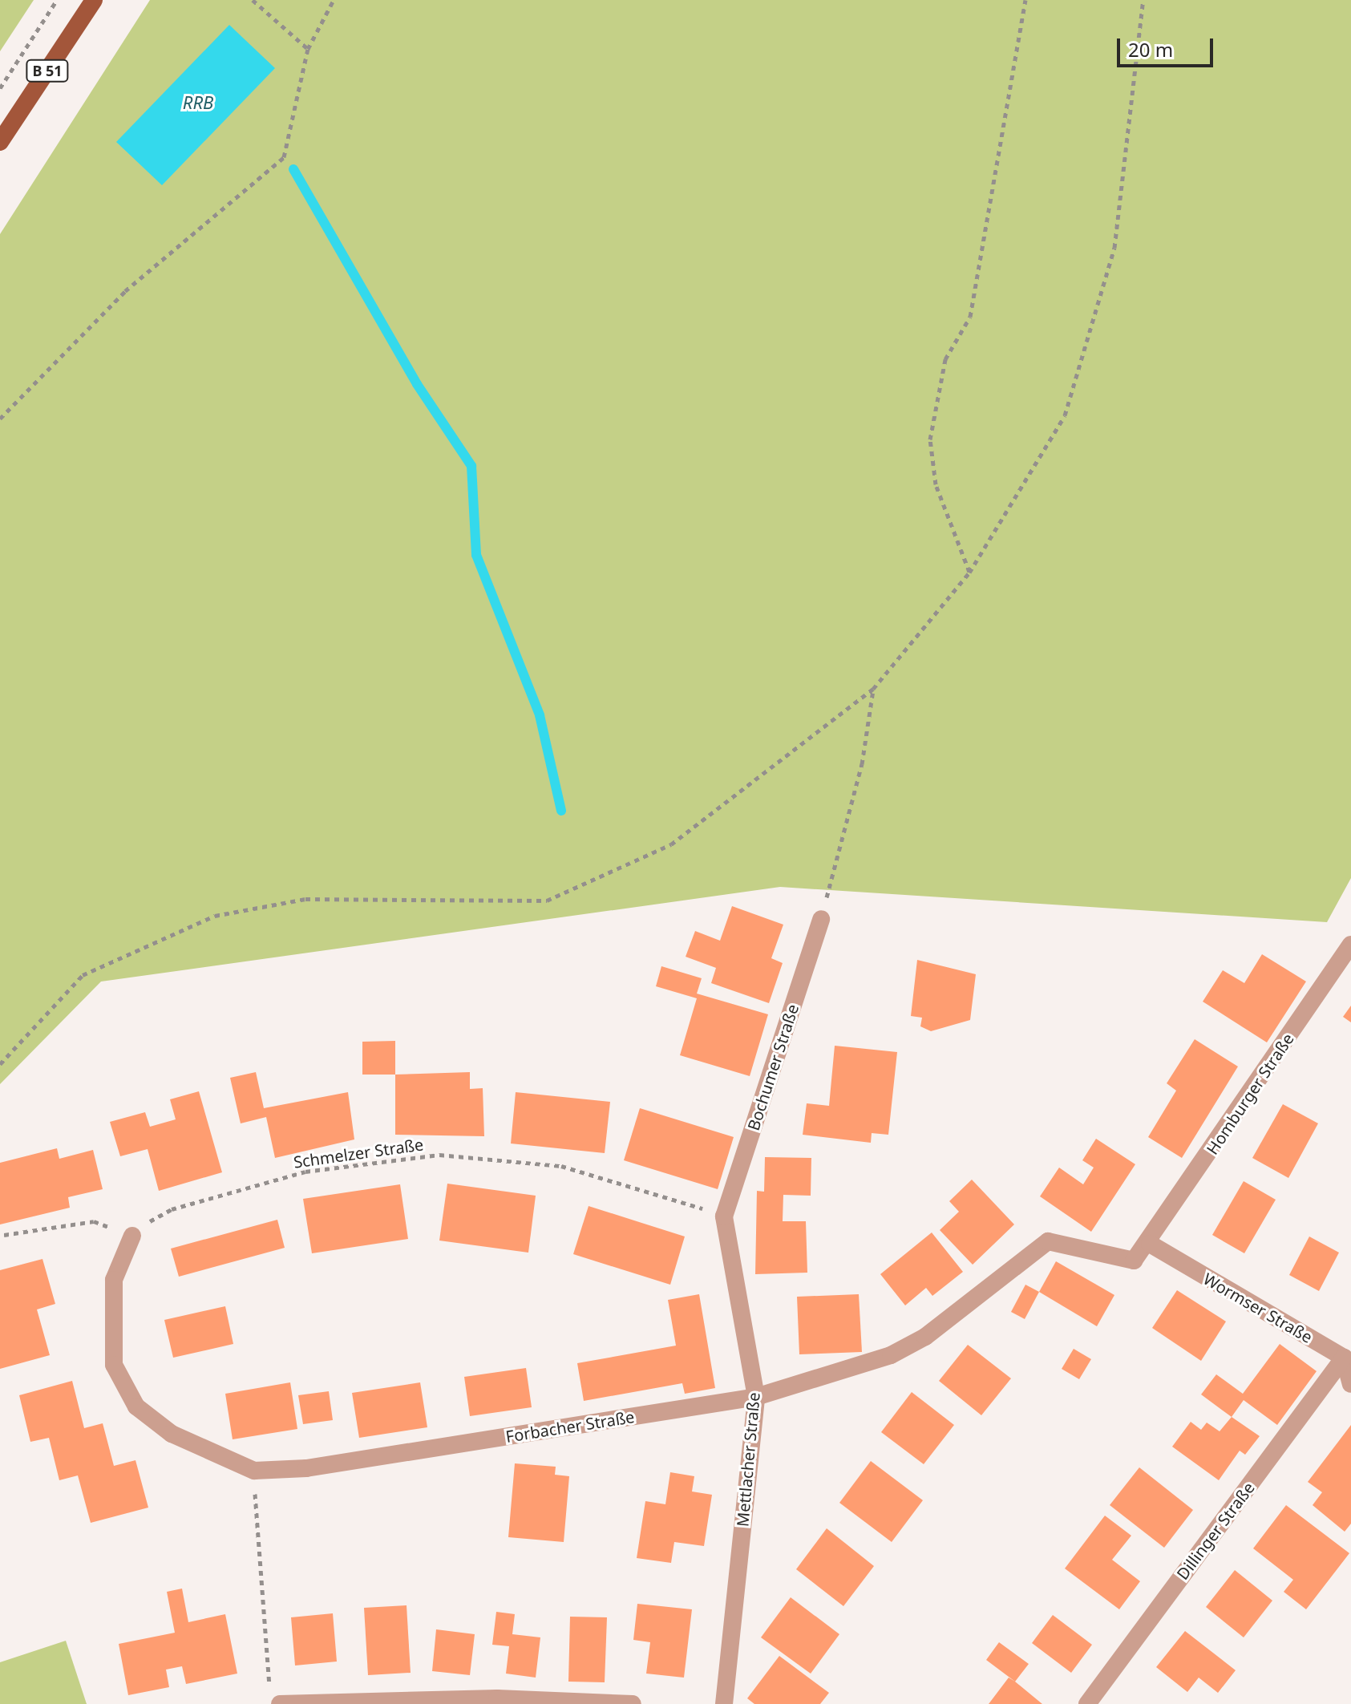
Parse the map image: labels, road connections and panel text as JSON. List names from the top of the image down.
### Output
{
  "streets": {
    "main road": ["B 51"],
    "street": [
      "Bochumer Straße",
      "Homburger Straße",
      "Wormser Straße",
      "Forbacher Straße",
      "Mettlacher Straße",
      "Dillinger Straße"
    ],
    "path": ["Schmelzer Straße"]
  },
  "crossings": [
    ["Bochumer Straße", "Schmelzer Straße"],
    ["Bochumer Straße", "Mettlacher Straße"],
    ["Homburger Straße", "Wormser Straße"],
    ["Homburger Straße", "Forbacher Straße"],
    ["Schmelzer Straße", "Forbacher Straße"],
    ["Schmelzer Straße", "Mettlacher Straße"],
    ["Wormser Straße", "Forbacher Straße"],
    ["Wormser Straße", "Dillinger Straße"],
    ["Forbacher Straße", "Mettlacher Straße"]
  ],
  "water": ["RRB"],
  "scale_bar": "20 m"
}
